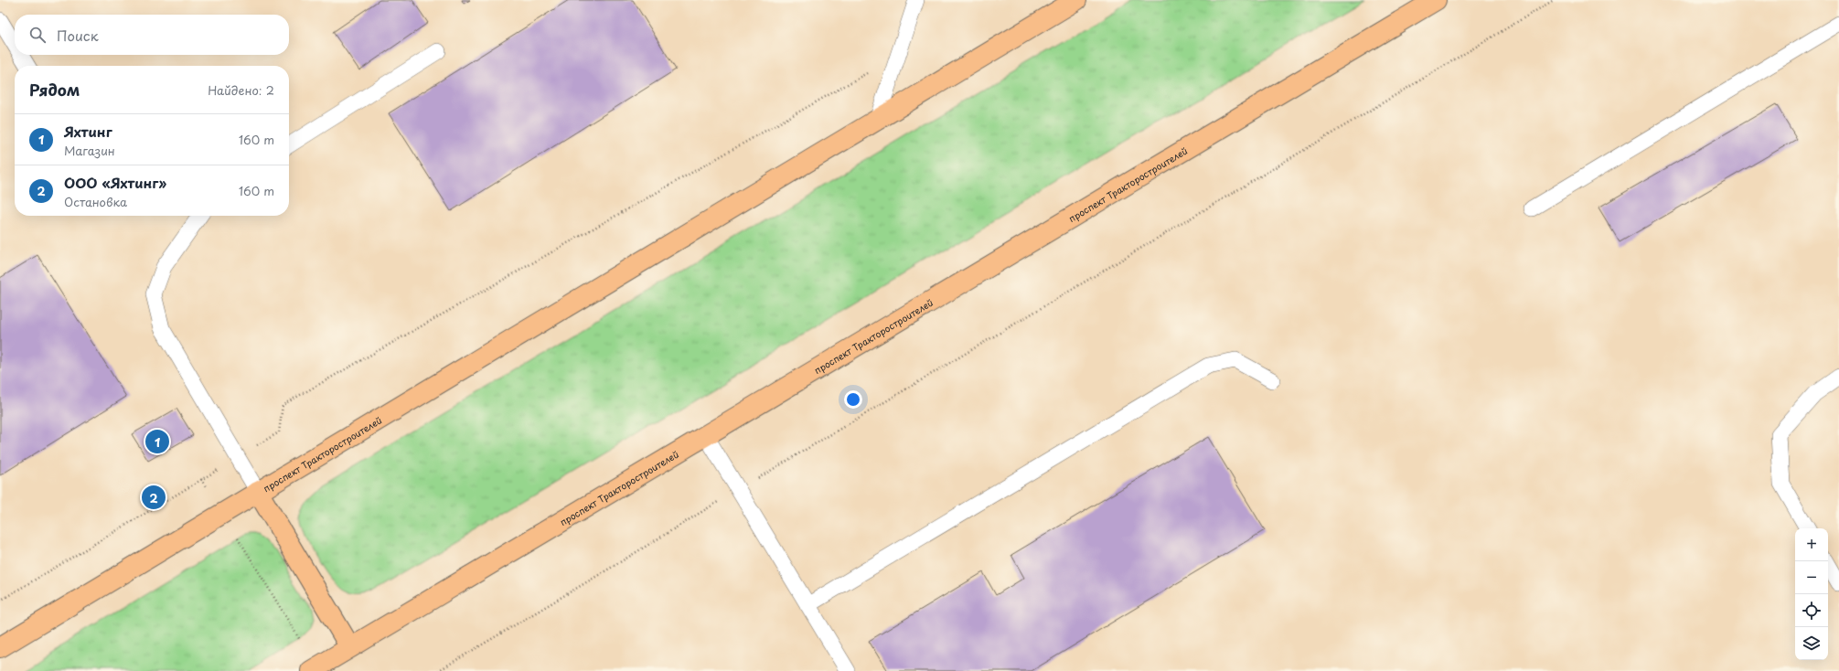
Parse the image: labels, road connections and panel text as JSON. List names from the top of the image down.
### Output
{
  "streets": {
    "main road": ["проспект Тракторостроителей"]
  },
  "page": {
    "search": "Поиск",
    "heading": ["Рядом", "Найдено: 2"],
    "list": [
      {
        "mark": "1",
        "name": "Яхтинг",
        "note": "Магазин",
        "value": "160 m"
      },
      {
        "mark": "2",
        "name": "ООО «Яхтинг»",
        "note": "Остановка",
        "value": "160 m"
      }
    ],
    "pins": ["1", "2"],
    "map_buttons": ["+", "−"]
  }
}
